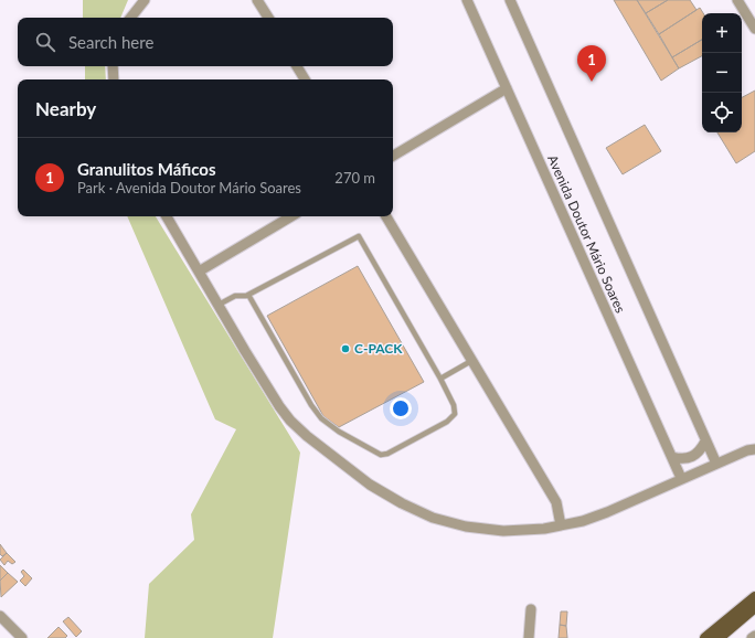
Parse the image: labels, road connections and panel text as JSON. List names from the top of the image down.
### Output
{
  "streets": {
    "street": ["Avenida Doutor Mário Soares"]
  },
  "places": ["C-PACK"],
  "page": {
    "map_buttons": ["+", "−"],
    "search": "Search here",
    "pins": "1",
    "heading": "Nearby",
    "list": [
      {
        "mark": "1",
        "name": "Granulitos Máficos",
        "note": "Park · Avenida Doutor Mário Soares",
        "value": "270 m"
      }
    ]
  }
}
